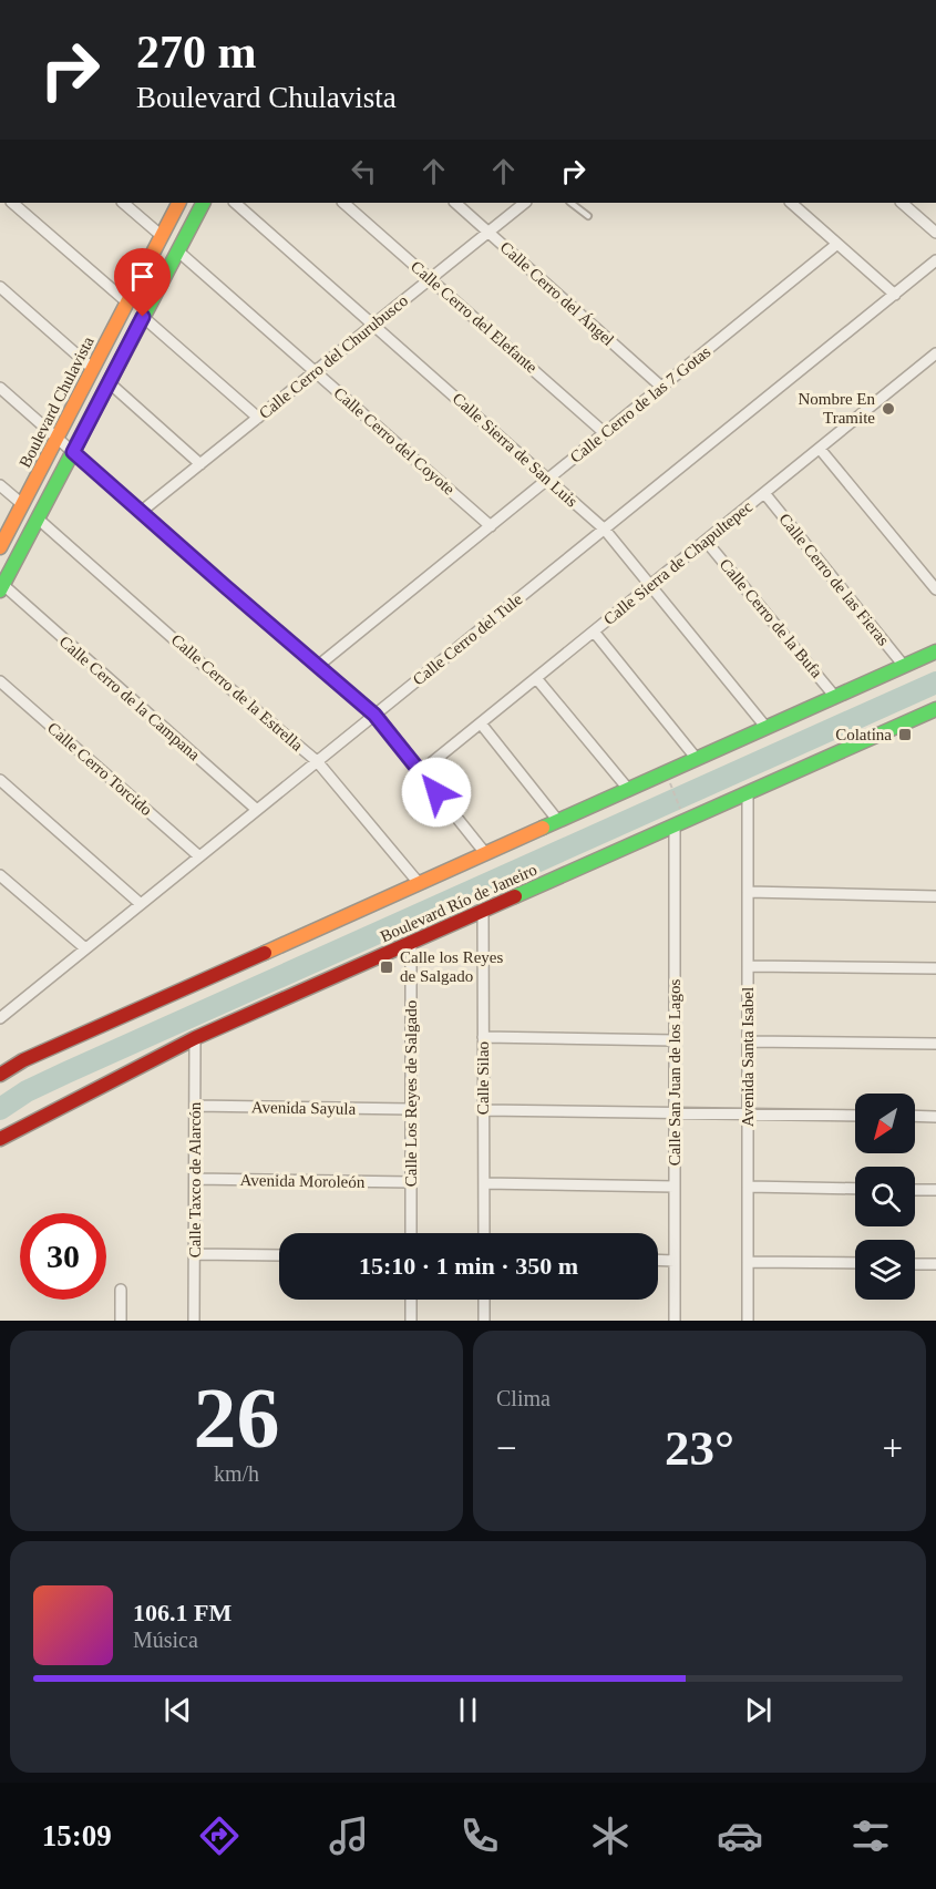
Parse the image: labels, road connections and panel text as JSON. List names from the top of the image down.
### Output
{
  "streets": {
    "street": [
      "Calle Cerro del Ángel",
      "Calle Cerro del Elefante",
      "Calle Cerro del Churubusco",
      "Boulevard Chulavista",
      "Calle Cerro de las 7 Gotas",
      "Calle Cerro del Coyote",
      "Calle Sierra de San Luis",
      "Calle Sierra de Chapultepec",
      "Calle Cerro de las Fieras",
      "Calle Cerro de la Bufa",
      "Calle Cerro del Tule",
      "Calle Cerro de la Estrella",
      "Calle Cerro de la Campana",
      "Calle Cerro Torcido",
      "Boulevard Río de Janeiro",
      "Avenida Santa Isabel",
      "Calle San Juan de los Lagos",
      "Calle Silao",
      "Calle Los Reyes de Salgado",
      "Avenida Sayula",
      "Calle Taxco de Alarcón",
      "Avenida Moroleón"
    ]
  },
  "crossings": [
    ["Calle Cerro del Ángel", "Calle Cerro del Churubusco"],
    ["Calle Cerro del Ángel", "Calle Cerro de las 7 Gotas"],
    ["Calle Cerro del Elefante", "Calle Cerro del Churubusco"],
    ["Calle Cerro del Elefante", "Calle Cerro de las 7 Gotas"],
    ["Calle Cerro del Churubusco", "Calle Cerro del Coyote"],
    ["Calle Cerro del Churubusco", "Calle Sierra de San Luis"],
    ["Calle Cerro de las 7 Gotas", "Calle Cerro del Coyote"],
    ["Calle Cerro de las 7 Gotas", "Calle Sierra de San Luis"],
    ["Calle Sierra de San Luis", "Calle Sierra de Chapultepec"],
    ["Calle Sierra de San Luis", "Calle Cerro del Tule"],
    ["Calle Sierra de San Luis", "Boulevard Río de Janeiro"],
    ["Calle Sierra de Chapultepec", "Calle Cerro de las Fieras"],
    ["Calle Sierra de Chapultepec", "Calle Cerro de la Bufa"],
    ["Calle Cerro de las Fieras", "Boulevard Río de Janeiro"],
    ["Calle Cerro de la Bufa", "Boulevard Río de Janeiro"],
    ["Calle Cerro del Tule", "Calle Cerro de la Estrella"],
    ["Calle Cerro del Tule", "Calle Cerro de la Campana"],
    ["Calle Cerro del Tule", "Calle Cerro Torcido"],
    ["Calle Cerro de la Estrella", "Boulevard Río de Janeiro"],
    ["Boulevard Río de Janeiro", "Avenida Santa Isabel"],
    ["Boulevard Río de Janeiro", "Calle San Juan de los Lagos"],
    ["Boulevard Río de Janeiro", "Calle Silao"],
    ["Boulevard Río de Janeiro", "Calle Los Reyes de Salgado"],
    ["Boulevard Río de Janeiro", "Calle Taxco de Alarcón"],
    ["Calle Los Reyes de Salgado", "Avenida Sayula"],
    ["Calle Los Reyes de Salgado", "Avenida Moroleón"],
    ["Avenida Sayula", "Calle Taxco de Alarcón"],
    ["Calle Taxco de Alarcón", "Avenida Moroleón"]
  ],
  "places": {
    "other": ["Nombre En Tramite"],
    "transit": ["Colatina", "Calle los Reyes de Salgado"]
  },
  "north": "bottom left",
  "page": {
    "turn": ["270 m", "Boulevard Chulavista"],
    "limit": "30",
    "trip": "15:10 · 1 min · 350 m",
    "tile": [
      ["26", "km/h"],
      "Clima"
    ],
    "heat": ["−", "23°", "+"],
    "song": ["106.1 FM", "Música"],
    "tabs": "15:09"
  }
}
